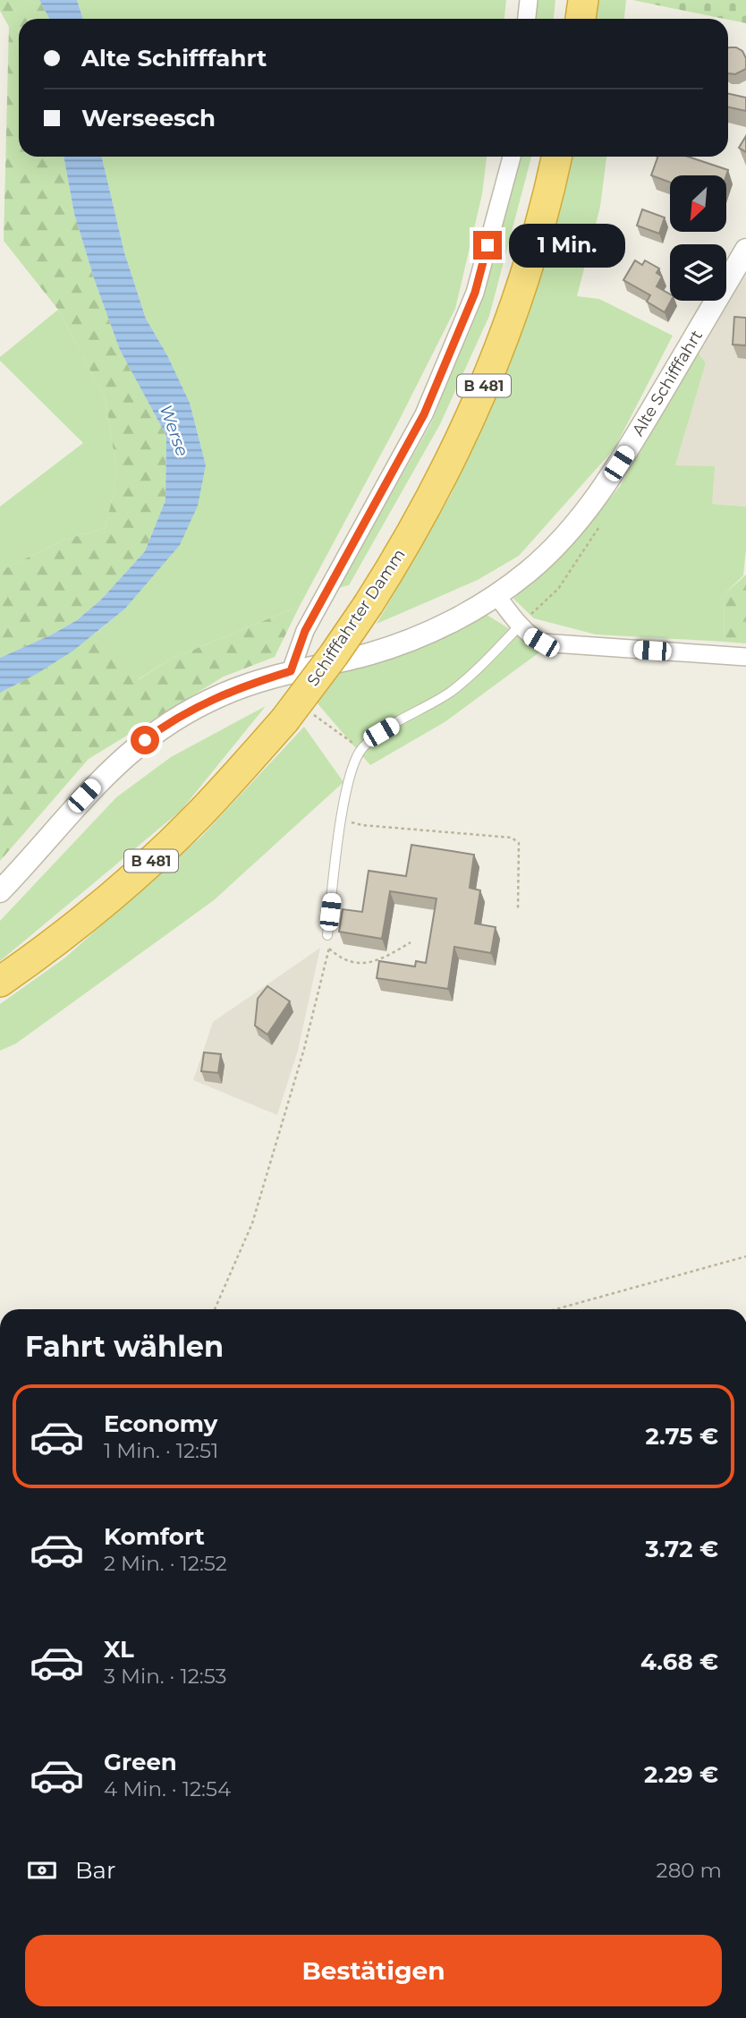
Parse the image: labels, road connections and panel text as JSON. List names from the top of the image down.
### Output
{
  "streets": {
    "highway": ["B 481", "Schifffahrter Damm"],
    "street": ["Alte Schifffahrt"]
  },
  "water": ["Werse"],
  "north": "bottom left",
  "page": {
    "banner": ["Alte Schifffahrt", "Werseesch"],
    "bubble": "1 Min.",
    "heading": "Fahrt wählen",
    "list": [
      {
        "name": "Economy",
        "note": "1 Min. · 12:51",
        "value": "2.75 €"
      },
      {
        "name": "Komfort",
        "note": "2 Min. · 12:52",
        "value": "3.72 €"
      },
      {
        "name": "XL",
        "note": "3 Min. · 12:53",
        "value": "4.68 €"
      },
      {
        "name": "Green",
        "note": "4 Min. · 12:54",
        "value": "2.29 €"
      }
    ],
    "pay": ["Bar", "280 m"],
    "buttons": "Bestätigen"
  }
}
